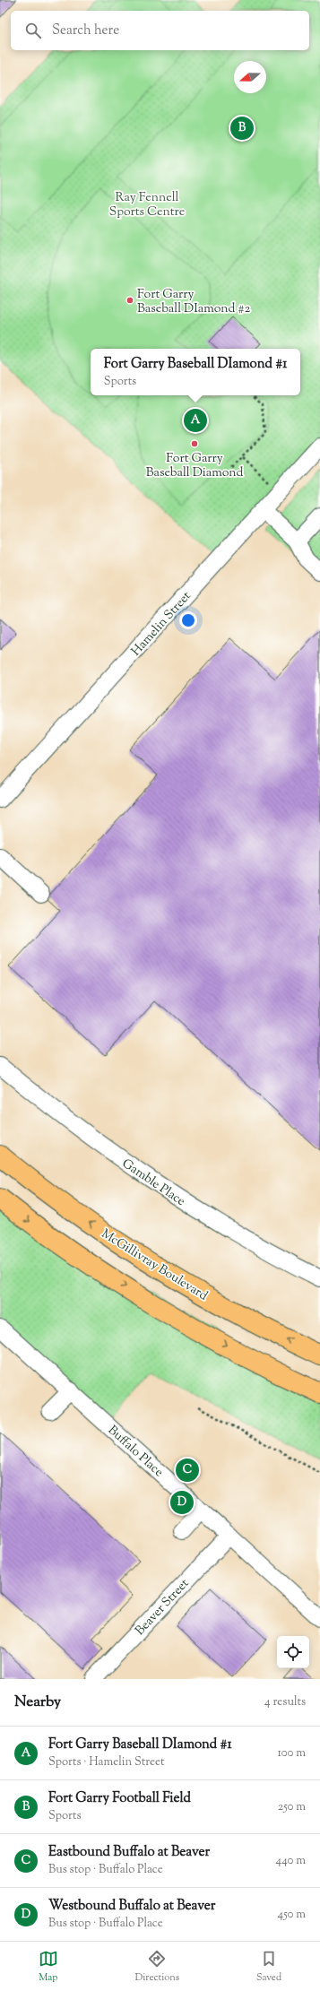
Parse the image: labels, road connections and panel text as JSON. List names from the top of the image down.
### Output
{
  "streets": {
    "main road": ["McGillivray Boulevard"],
    "street": [
      "Hamelin Street",
      "Gamble Place",
      "Buffalo Place",
      "Beaver Street"
    ]
  },
  "crossings": [
    ["Buffalo Place", "Beaver Street"]
  ],
  "parks": ["Ray Fennell Sports Centre"],
  "places": ["Fort Garry Baseball DIamond #2", "Fort Garry Baseball Diamond"],
  "north": "left",
  "page": {
    "search": "Search here",
    "pins": [
      "B",
      "A",
      "C",
      "D"
    ],
    "popup": ["Fort Garry Baseball DIamond #1", "Sports"],
    "heading": ["Nearby", "4 results"],
    "list": [
      {
        "mark": "A",
        "name": "Fort Garry Baseball DIamond #1",
        "note": "Sports · Hamelin Street",
        "value": "100 m"
      },
      {
        "mark": "B",
        "name": "Fort Garry Football Field",
        "note": "Sports",
        "value": "250 m"
      },
      {
        "mark": "C",
        "name": "Eastbound Buffalo at Beaver",
        "note": "Bus stop · Buffalo Place",
        "value": "440 m"
      },
      {
        "mark": "D",
        "name": "Westbound Buffalo at Beaver",
        "note": "Bus stop · Buffalo Place",
        "value": "450 m"
      }
    ],
    "nav": ["Map", "Directions", "Saved"]
  }
}
